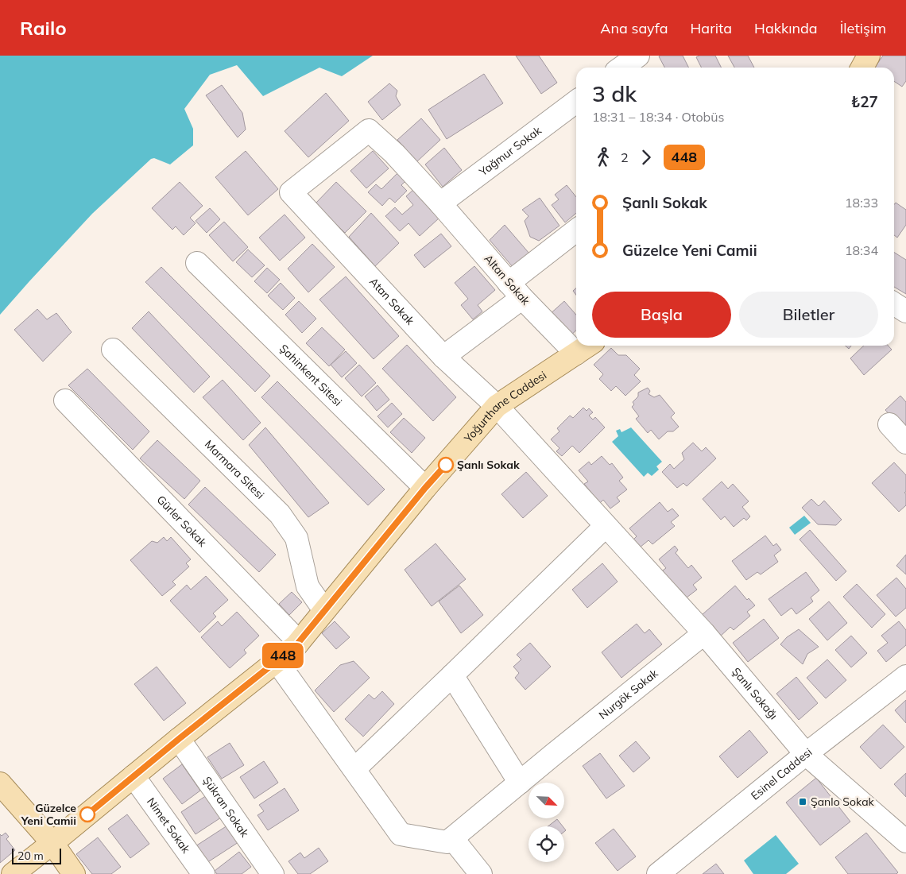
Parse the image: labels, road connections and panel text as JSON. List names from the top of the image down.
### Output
{
  "streets": {
    "main road": ["Yoğurthane Caddesi"],
    "street": [
      "Yağmur Sokak",
      "Altan Sokak",
      "Atan Sokak",
      "Şahinkent Sitesi",
      "Marmara Sitesi",
      "Gürler Sokak",
      "Nurgök Sokak",
      "Şanlı Sokağı",
      "Esinel Caddesi",
      "Şükran Sokak",
      "Nimet Sokak"
    ]
  },
  "crossings": [
    ["Yağmur Sokak", "Altan Sokak"],
    ["Altan Sokak", "Atan Sokak"],
    ["Atan Sokak", "Yoğurthane Caddesi"],
    ["Atan Sokak", "Şanlı Sokağı"],
    ["Şahinkent Sitesi", "Yoğurthane Caddesi"],
    ["Yoğurthane Caddesi", "Marmara Sitesi"],
    ["Yoğurthane Caddesi", "Gürler Sokak"],
    ["Yoğurthane Caddesi", "Şükran Sokak"],
    ["Yoğurthane Caddesi", "Nimet Sokak"],
    ["Nurgök Sokak", "Şanlı Sokağı"],
    ["Şanlı Sokağı", "Esinel Caddesi"]
  ],
  "places": {
    "other": ["Şanlı Sokak", "Güzelce Yeni Camii"],
    "transit": ["Şanlo Sokak"]
  },
  "lines": ["bus line 448"],
  "scale_bar": "20 m",
  "north": "bottom right",
  "page": {
    "header": "Railo",
    "nav": [
      "Ana sayfa",
      "Harita",
      "Hakkında",
      "İletişim"
    ],
    "on_map": "448",
    "heading": ["3 dk", "18:31 – 18:34 · Otobüs", "₺27"],
    "legs": ["2", "448"],
    "list": [
      {
        "name": "Şanlı Sokak",
        "value": "18:33"
      },
      {
        "name": "Güzelce Yeni Camii",
        "value": "18:34"
      }
    ],
    "buttons": ["Başla", "Biletler"],
    "scale": "20 m"
  }
}
